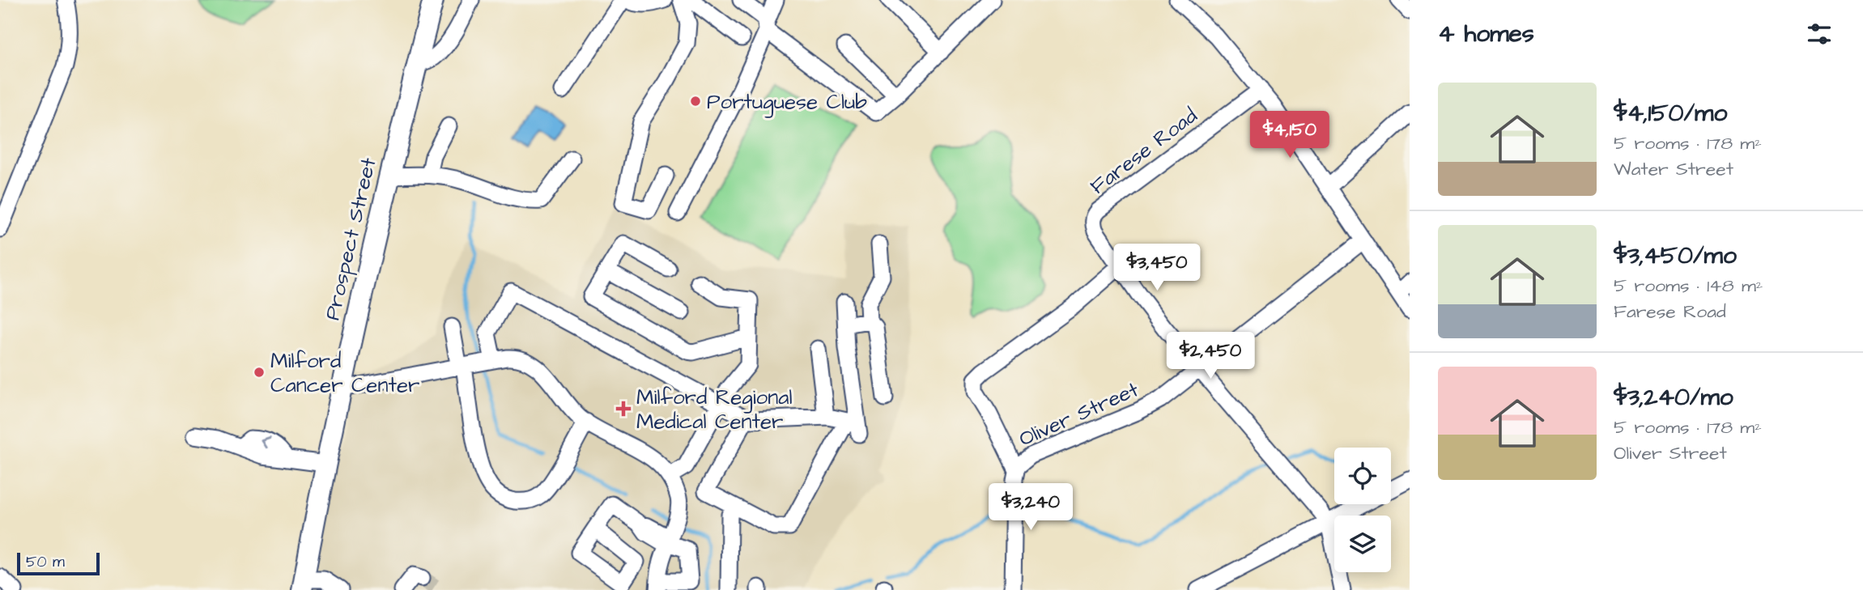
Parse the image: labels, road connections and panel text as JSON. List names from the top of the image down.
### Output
{
  "streets": {
    "main road": ["Prospect Street"],
    "street": ["Farese Road", "Oliver Street"]
  },
  "crossings": [
    ["Farese Road", "Oliver Street"]
  ],
  "places": {
    "other": ["Portuguese Club", "Milford Cancer Center"],
    "health": ["Milford Regional Medical Center"]
  },
  "scale_bar": "50 m",
  "page": {
    "heading": "4 homes",
    "list": [
      {
        "name": "$4,150/mo",
        "note": "5 rooms · 178 m² · Water Street"
      },
      {
        "name": "$3,450/mo",
        "note": "5 rooms · 148 m² · Farese Road"
      },
      {
        "name": "$3,240/mo",
        "note": "5 rooms · 178 m² · Oliver Street"
      }
    ],
    "price": [
      "$4,150",
      "$3,450",
      "$2,450",
      "$3,240"
    ],
    "scale": "50 m"
  }
}
